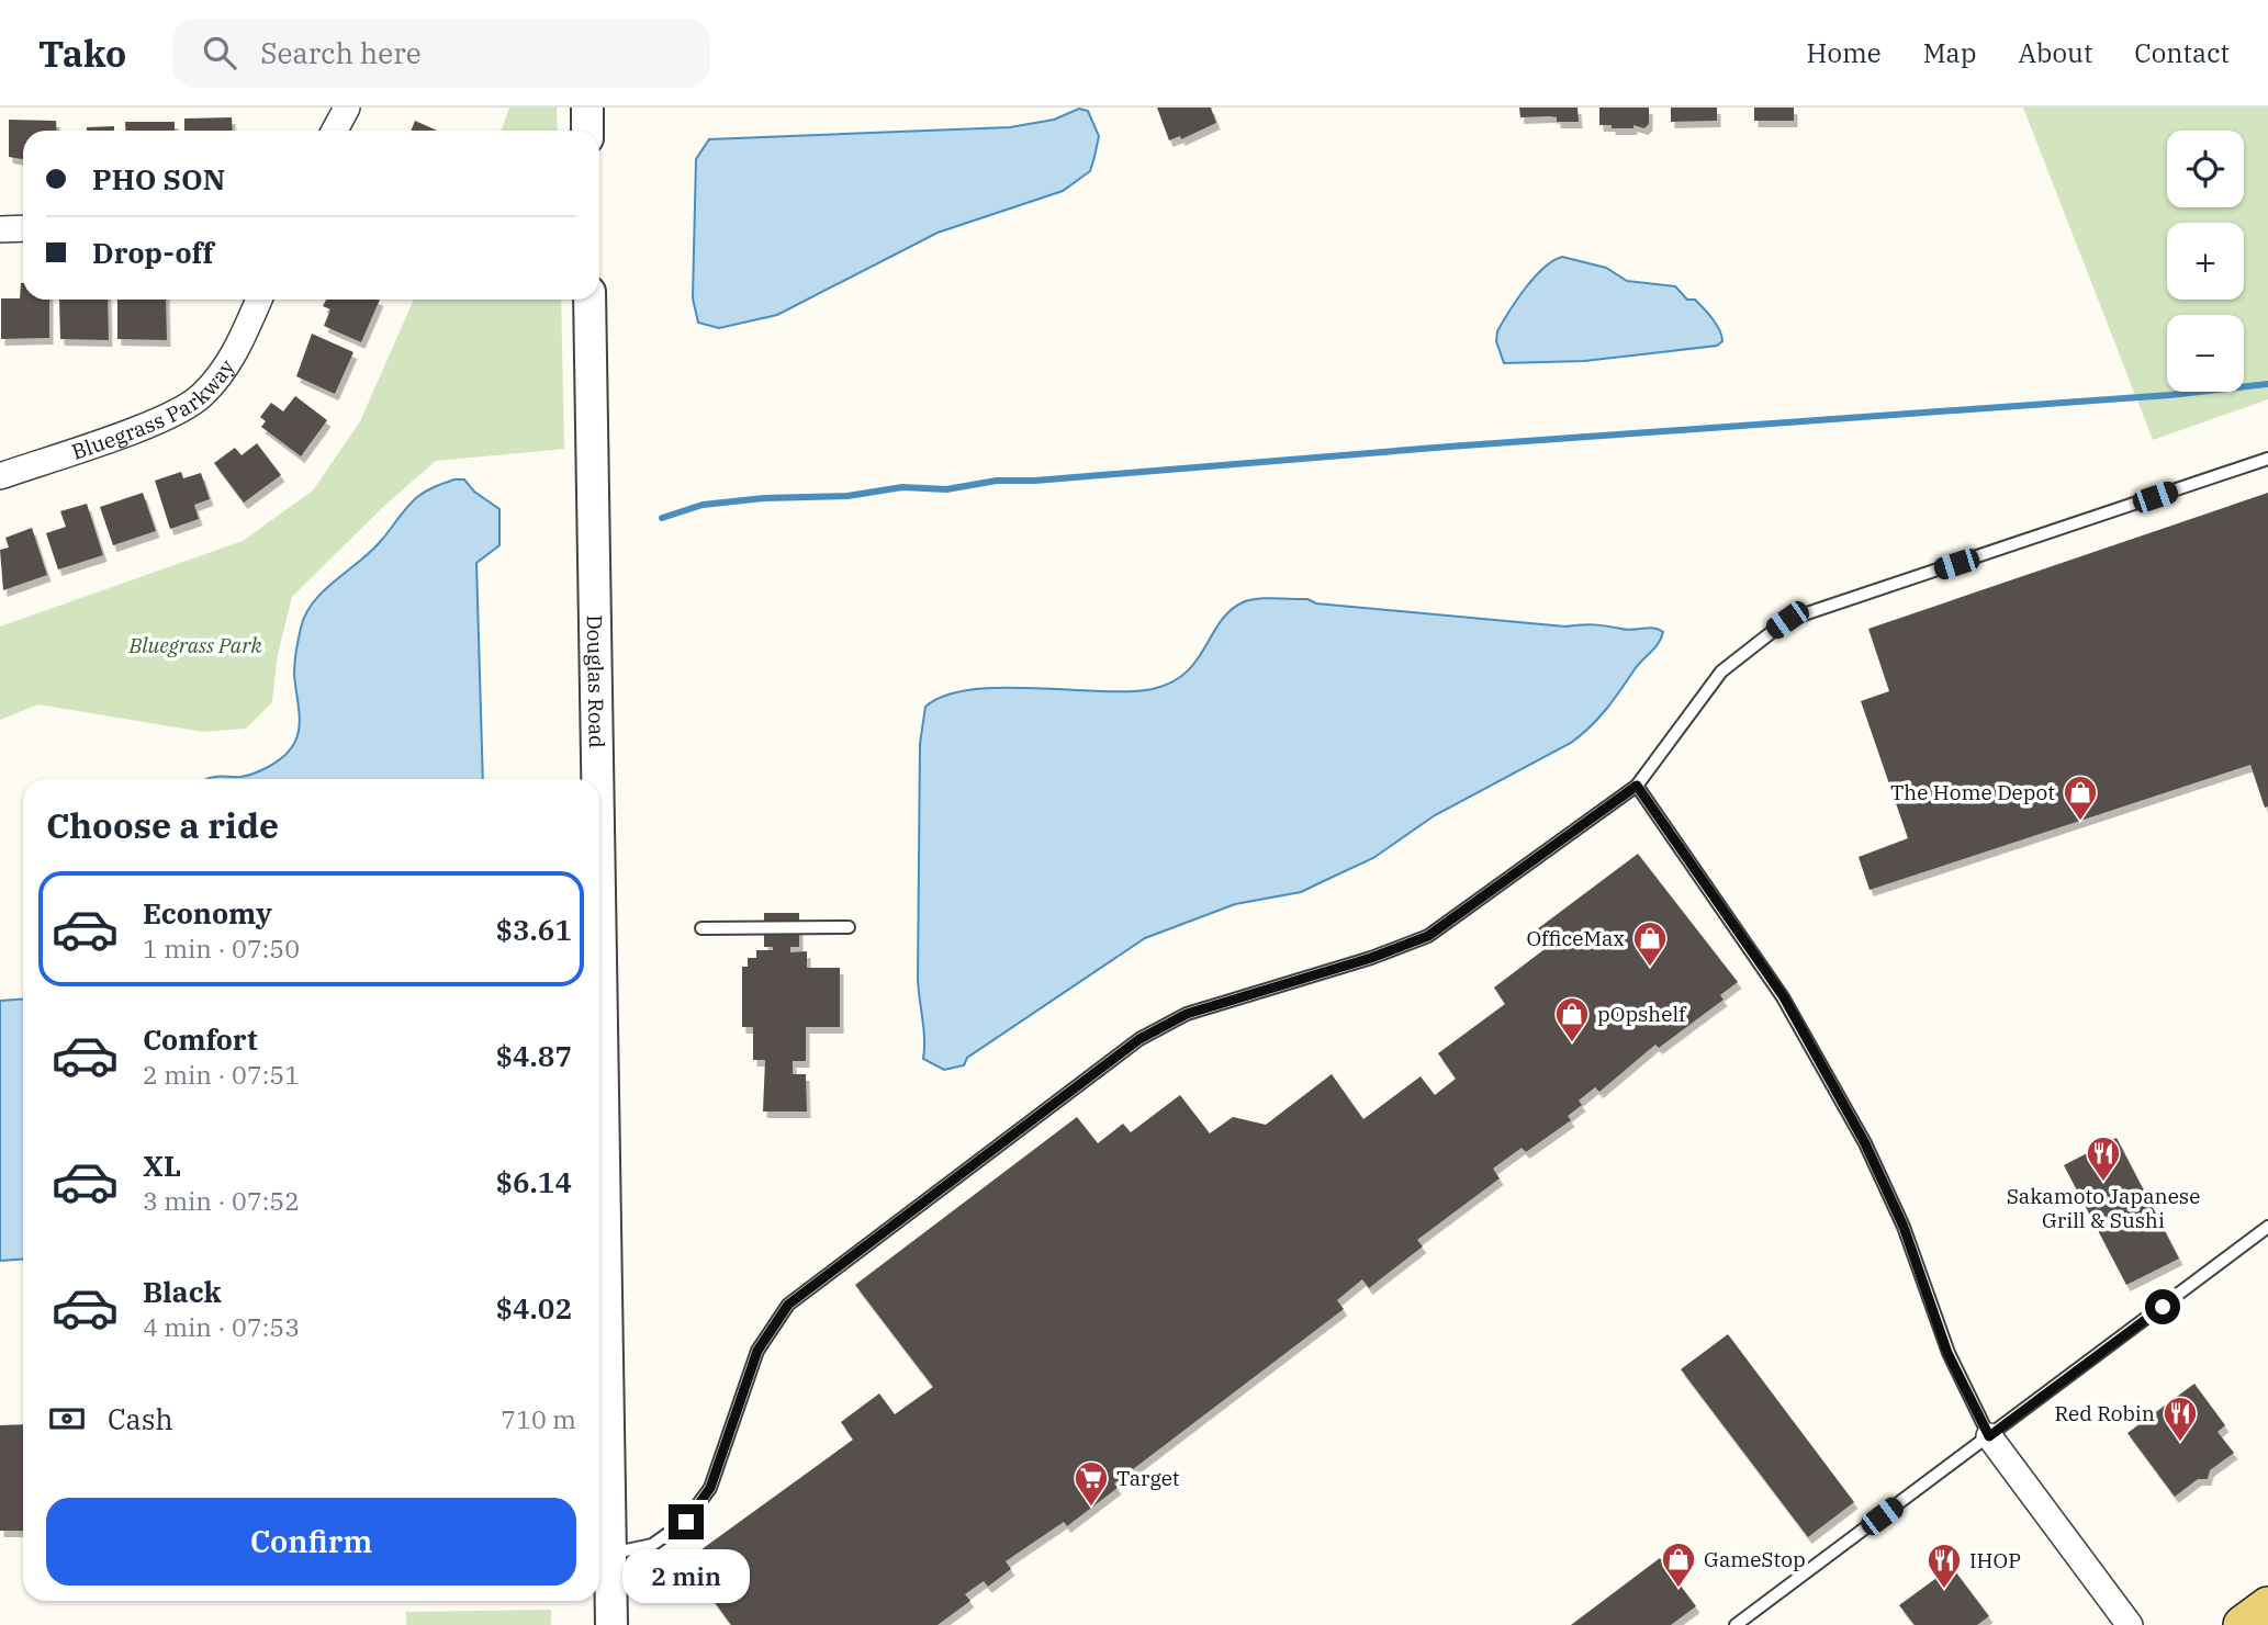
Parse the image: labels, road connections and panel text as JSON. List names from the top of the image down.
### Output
{
  "streets": {
    "street": ["Bluegrass Parkway", "Douglas Road"]
  },
  "parks": ["Bluegrass Park"],
  "places": {
    "shop": [
      "The Home Depot",
      "OfficeMax",
      "pOpshelf",
      "GameStop"
    ],
    "restaurant": ["Sakamoto Japanese Grill & Sushi", "Red Robin", "IHOP"],
    "supermarket": ["Target"]
  },
  "page": {
    "header": "Tako",
    "search": "Search here",
    "nav": [
      "Home",
      "Map",
      "About",
      "Contact"
    ],
    "map_buttons": ["+", "−"],
    "banner": ["PHO SON", "Drop-off"],
    "heading": "Choose a ride",
    "list": [
      {
        "name": "Economy",
        "note": "1 min · 07:50",
        "value": "$3.61"
      },
      {
        "name": "Comfort",
        "note": "2 min · 07:51",
        "value": "$4.87"
      },
      {
        "name": "XL",
        "note": "3 min · 07:52",
        "value": "$6.14"
      },
      {
        "name": "Black",
        "note": "4 min · 07:53",
        "value": "$4.02"
      }
    ],
    "pay": ["Cash", "710 m"],
    "buttons": "Confirm",
    "bubble": "2 min"
  }
}
